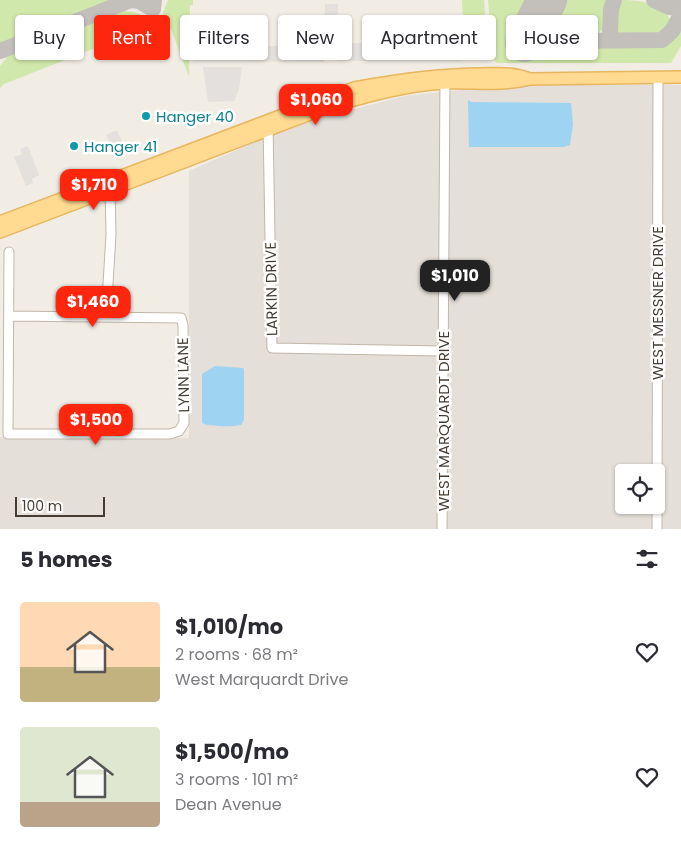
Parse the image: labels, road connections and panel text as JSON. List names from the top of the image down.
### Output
{
  "streets": {
    "street": [
      "LARKIN DRIVE",
      "WEST MESSNER DRIVE",
      "LYNN LANE",
      "WEST MARQUARDT DRIVE"
    ]
  },
  "crossings": [
    ["LARKIN DRIVE", "WEST MARQUARDT DRIVE"]
  ],
  "places": ["Hanger 40", "Hanger 41"],
  "scale_bar": "100 m",
  "page": {
    "chip": [
      "Buy",
      "Rent",
      "Filters",
      "New",
      "Apartment",
      "House"
    ],
    "price": [
      "$1,060",
      "$1,710",
      "$1,010",
      "$1,460",
      "$1,500"
    ],
    "scale": "100 m",
    "heading": "5 homes",
    "list": [
      {
        "name": "$1,010/mo",
        "note": "2 rooms · 68 m² · West Marquardt Drive"
      },
      {
        "name": "$1,500/mo",
        "note": "3 rooms · 101 m² · Dean Avenue"
      }
    ]
  }
}
